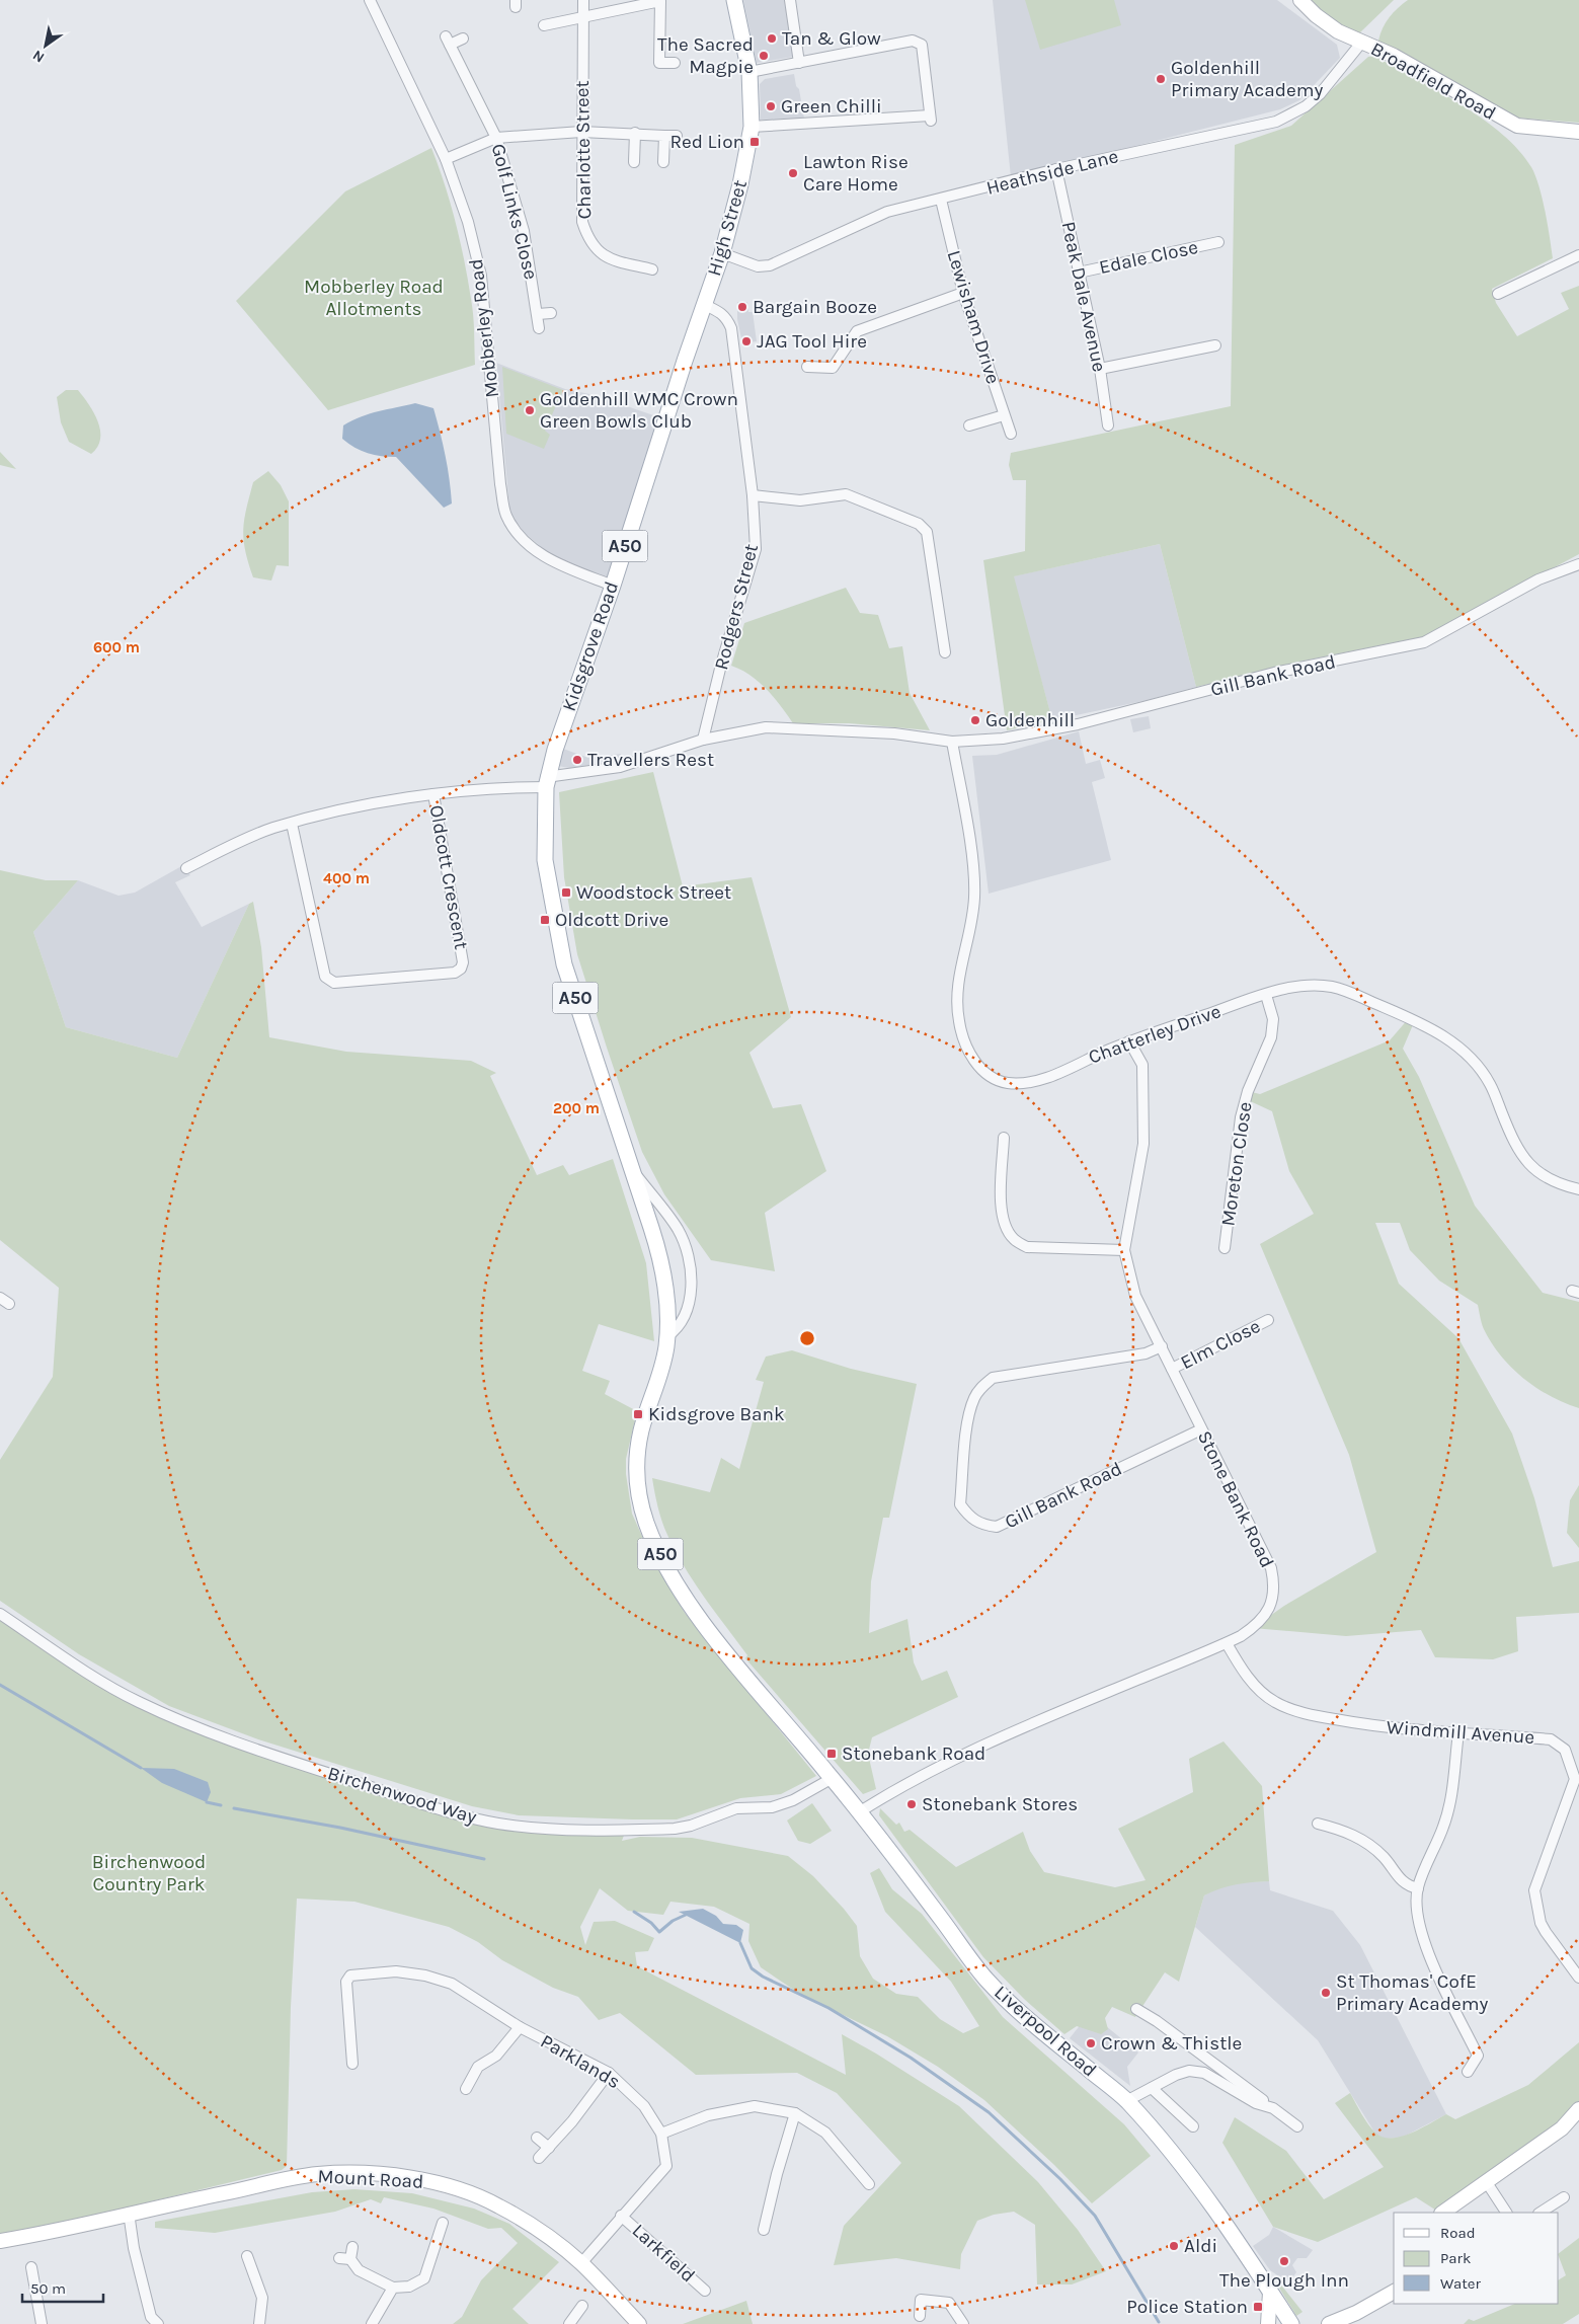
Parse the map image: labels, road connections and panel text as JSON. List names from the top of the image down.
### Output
{
  "streets": {
    "main road": [
      "High Street",
      "A50",
      "Kidsgrove Road",
      "Liverpool Road"
    ],
    "street": [
      "Broadfield Road",
      "Charlotte Street",
      "Heathside Lane",
      "Golf Links Close",
      "Edale Close",
      "Peak Dale Avenue",
      "Lewisham Drive",
      "Mobberley Road",
      "Rodgers Street",
      "Gill Bank Road",
      "Oldcott Crescent",
      "Chatterley Drive",
      "Moreton Close",
      "Elm Close",
      "Stone Bank Road",
      "Windmill Avenue",
      "Birchenwood Way",
      "Parklands",
      "Mount Road",
      "Larkfield"
    ]
  },
  "crossings": [
    ["Broadfield Road", "Heathside Lane"],
    ["Heathside Lane", "High Street"],
    ["Heathside Lane", "Peak Dale Avenue"],
    ["Heathside Lane", "Lewisham Drive"],
    ["High Street", "Rodgers Street"],
    ["High Street", "Kidsgrove Road"],
    ["Edale Close", "Peak Dale Avenue"],
    ["Mobberley Road", "Kidsgrove Road"],
    ["A50", "Kidsgrove Road"],
    ["A50", "Liverpool Road"],
    ["Rodgers Street", "Kidsgrove Road"],
    ["Gill Bank Road", "Chatterley Drive"],
    ["Gill Bank Road", "Stone Bank Road"],
    ["Chatterley Drive", "Moreton Close"],
    ["Chatterley Drive", "Stone Bank Road"],
    ["Elm Close", "Stone Bank Road"],
    ["Stone Bank Road", "Windmill Avenue"],
    ["Stone Bank Road", "Liverpool Road"],
    ["Birchenwood Way", "Liverpool Road"],
    ["Parklands", "Mount Road"],
    ["Parklands", "Larkfield"]
  ],
  "parks": ["Mobberley Road Allotments", "Birchenwood Country Park"],
  "places": {
    "other": [
      "Tan & Glow",
      "The Sacred Magpie",
      "Goldenhill Primary Academy",
      "Green Chilli",
      "Lawton Rise Care Home",
      "Bargain Booze",
      "JAG Tool Hire",
      "Goldenhill WMC Crown Green Bowls Club",
      "Goldenhill",
      "Travellers Rest",
      "Stonebank Stores",
      "St Thomas' CofE Primary Academy",
      "Crown & Thistle",
      "Aldi",
      "The Plough Inn"
    ],
    "transit": [
      "Red Lion",
      "Woodstock Street",
      "Oldcott Drive",
      "Kidsgrove Bank",
      "Stonebank Road",
      "Police Station"
    ]
  },
  "legend": ["Road", "Park", "Water"],
  "scale_bar": "50 m",
  "north": "bottom left",
  "rings": ["600 m", "400 m", "200 m"]
}
